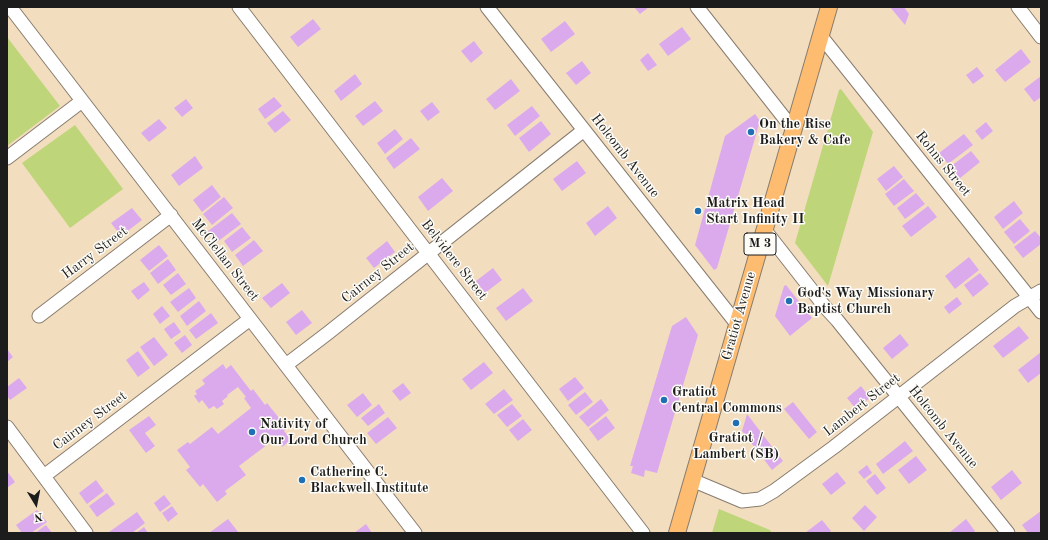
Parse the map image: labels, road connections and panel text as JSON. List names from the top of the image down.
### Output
{
  "streets": {
    "main road": ["M 3", "Gratiot Avenue"],
    "street": [
      "Holcomb Avenue",
      "Rohns Street",
      "Harry Street",
      "McClellan Street",
      "Belvidere Street",
      "Cairney Street",
      "Lambert Street"
    ]
  },
  "crossings": [
    ["Holcomb Avenue", "Cairney Street"],
    ["Holcomb Avenue", "Gratiot Avenue"],
    ["Holcomb Avenue", "Lambert Street"],
    ["Rohns Street", "Gratiot Avenue"],
    ["Rohns Street", "Lambert Street"],
    ["Harry Street", "McClellan Street"],
    ["McClellan Street", "Cairney Street"],
    ["Belvidere Street", "Cairney Street"],
    ["Gratiot Avenue", "Lambert Street"]
  ],
  "places": [
    "On the Rise Bakery & Cafe",
    "Matrix Head Start Infinity II",
    "God's Way Missionary Baptist Church",
    "Gratiot Central Commons",
    "Gratiot / Lambert (SB)",
    "Nativity of Our Lord Church",
    "Catherine C. Blackwell Institute"
  ],
  "north": "bottom"
}
